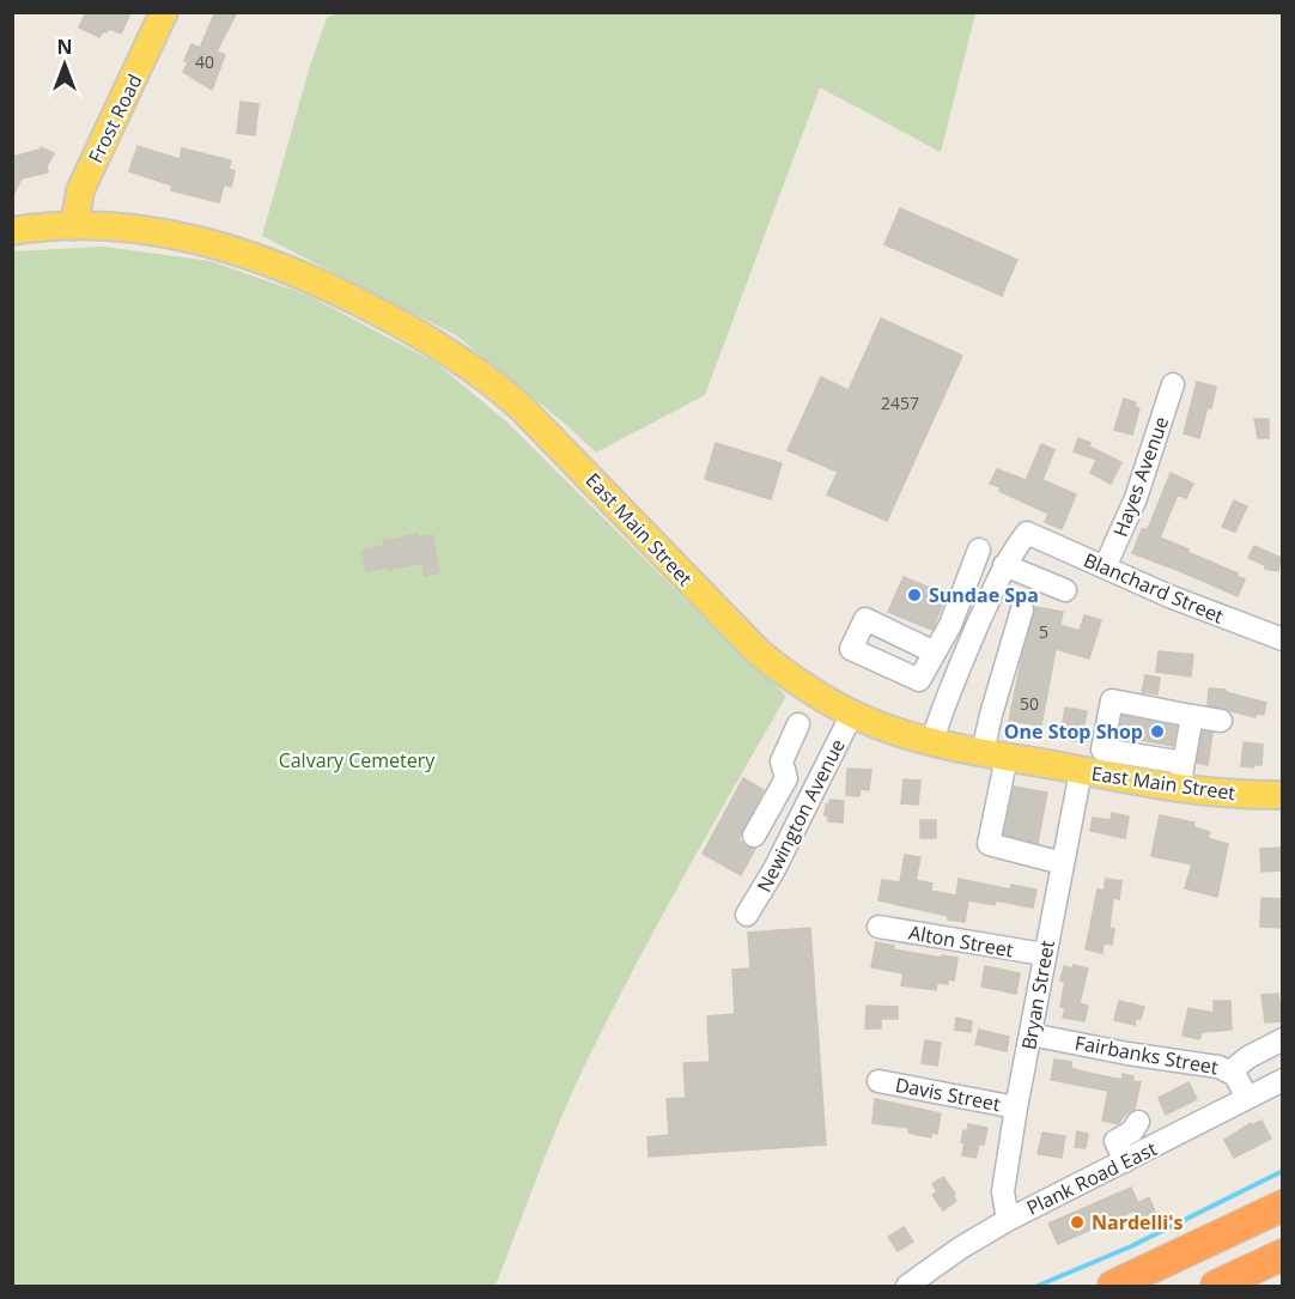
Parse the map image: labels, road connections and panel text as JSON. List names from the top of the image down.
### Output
{
  "streets": {
    "main road": ["Frost Road", "East Main Street"],
    "street": [
      "Hayes Avenue",
      "Blanchard Street",
      "Newington Avenue",
      "Alton Street",
      "Bryan Street",
      "Fairbanks Street",
      "Davis Street",
      "Plank Road East"
    ]
  },
  "crossings": [
    ["Frost Road", "East Main Street"],
    ["Hayes Avenue", "Blanchard Street"],
    ["East Main Street", "Newington Avenue"],
    ["East Main Street", "Bryan Street"],
    ["Alton Street", "Bryan Street"],
    ["Bryan Street", "Fairbanks Street"],
    ["Bryan Street", "Davis Street"],
    ["Bryan Street", "Plank Road East"],
    ["Fairbanks Street", "Plank Road East"]
  ],
  "parks": ["Calvary Cemetery"],
  "places": ["Sundae Spa", "One Stop Shop", "Nardelli's"],
  "house_numbers": [
    "40",
    "2457",
    "5",
    "50"
  ],
  "north": "top"
}
